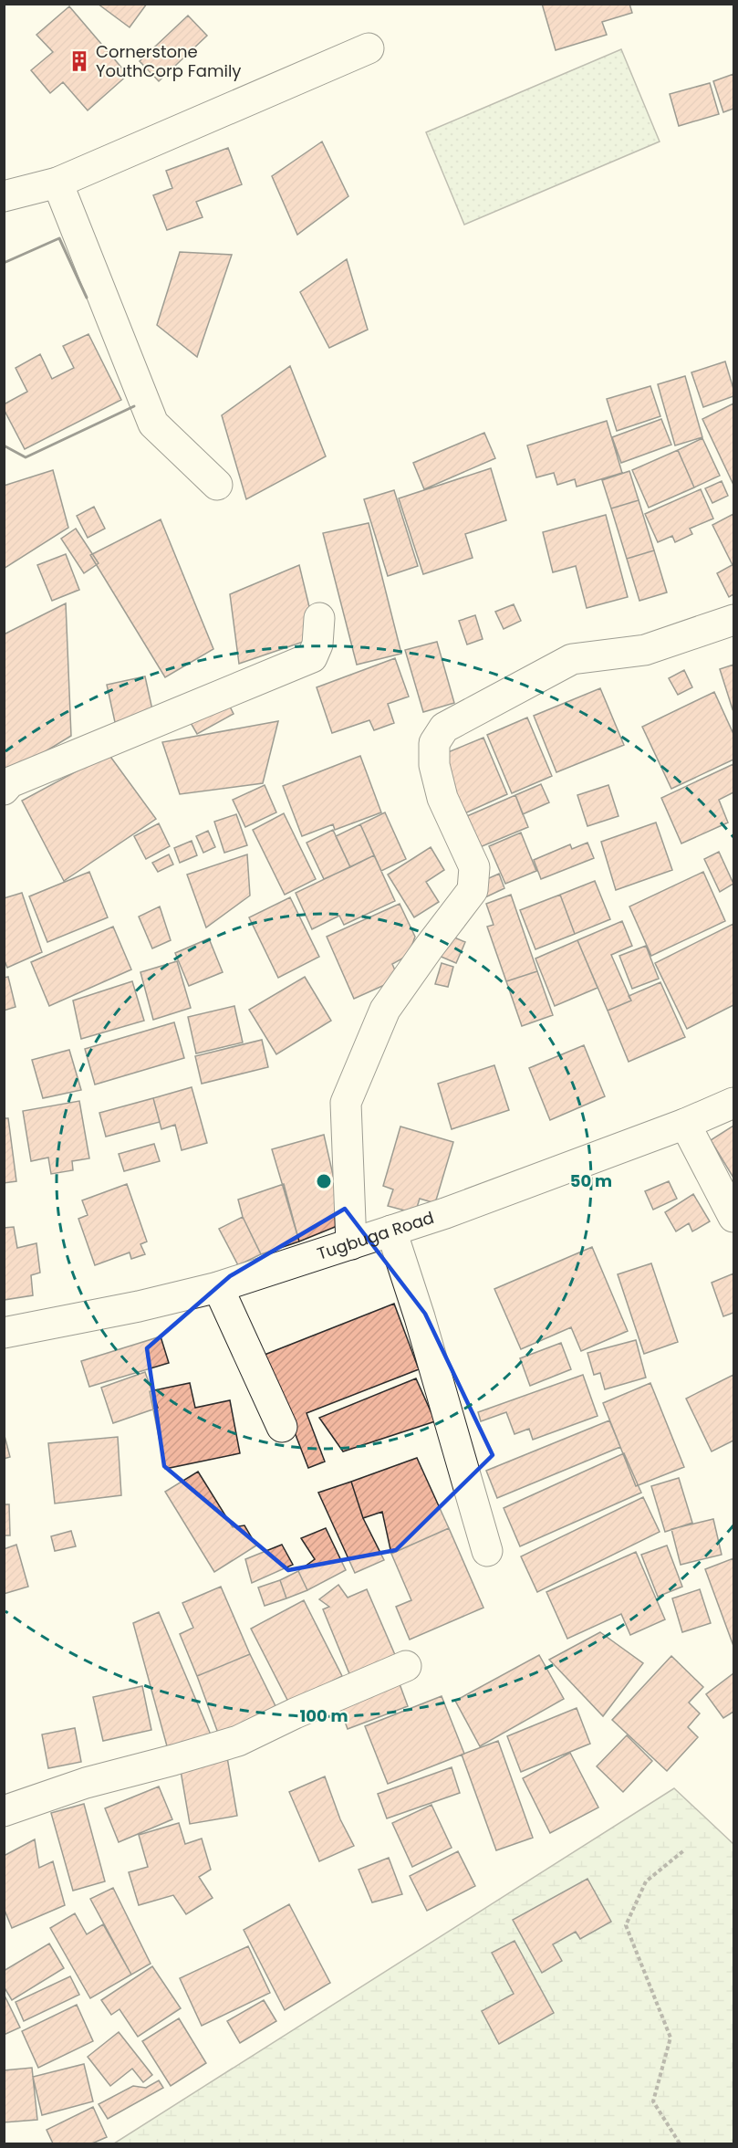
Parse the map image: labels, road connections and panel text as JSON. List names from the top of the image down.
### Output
{
  "streets": {
    "street": ["Tugbuga Road"]
  },
  "places": {
    "building": ["Cornerstone YouthCorp Family"]
  },
  "rings": ["50 m", "100 m"]
}
